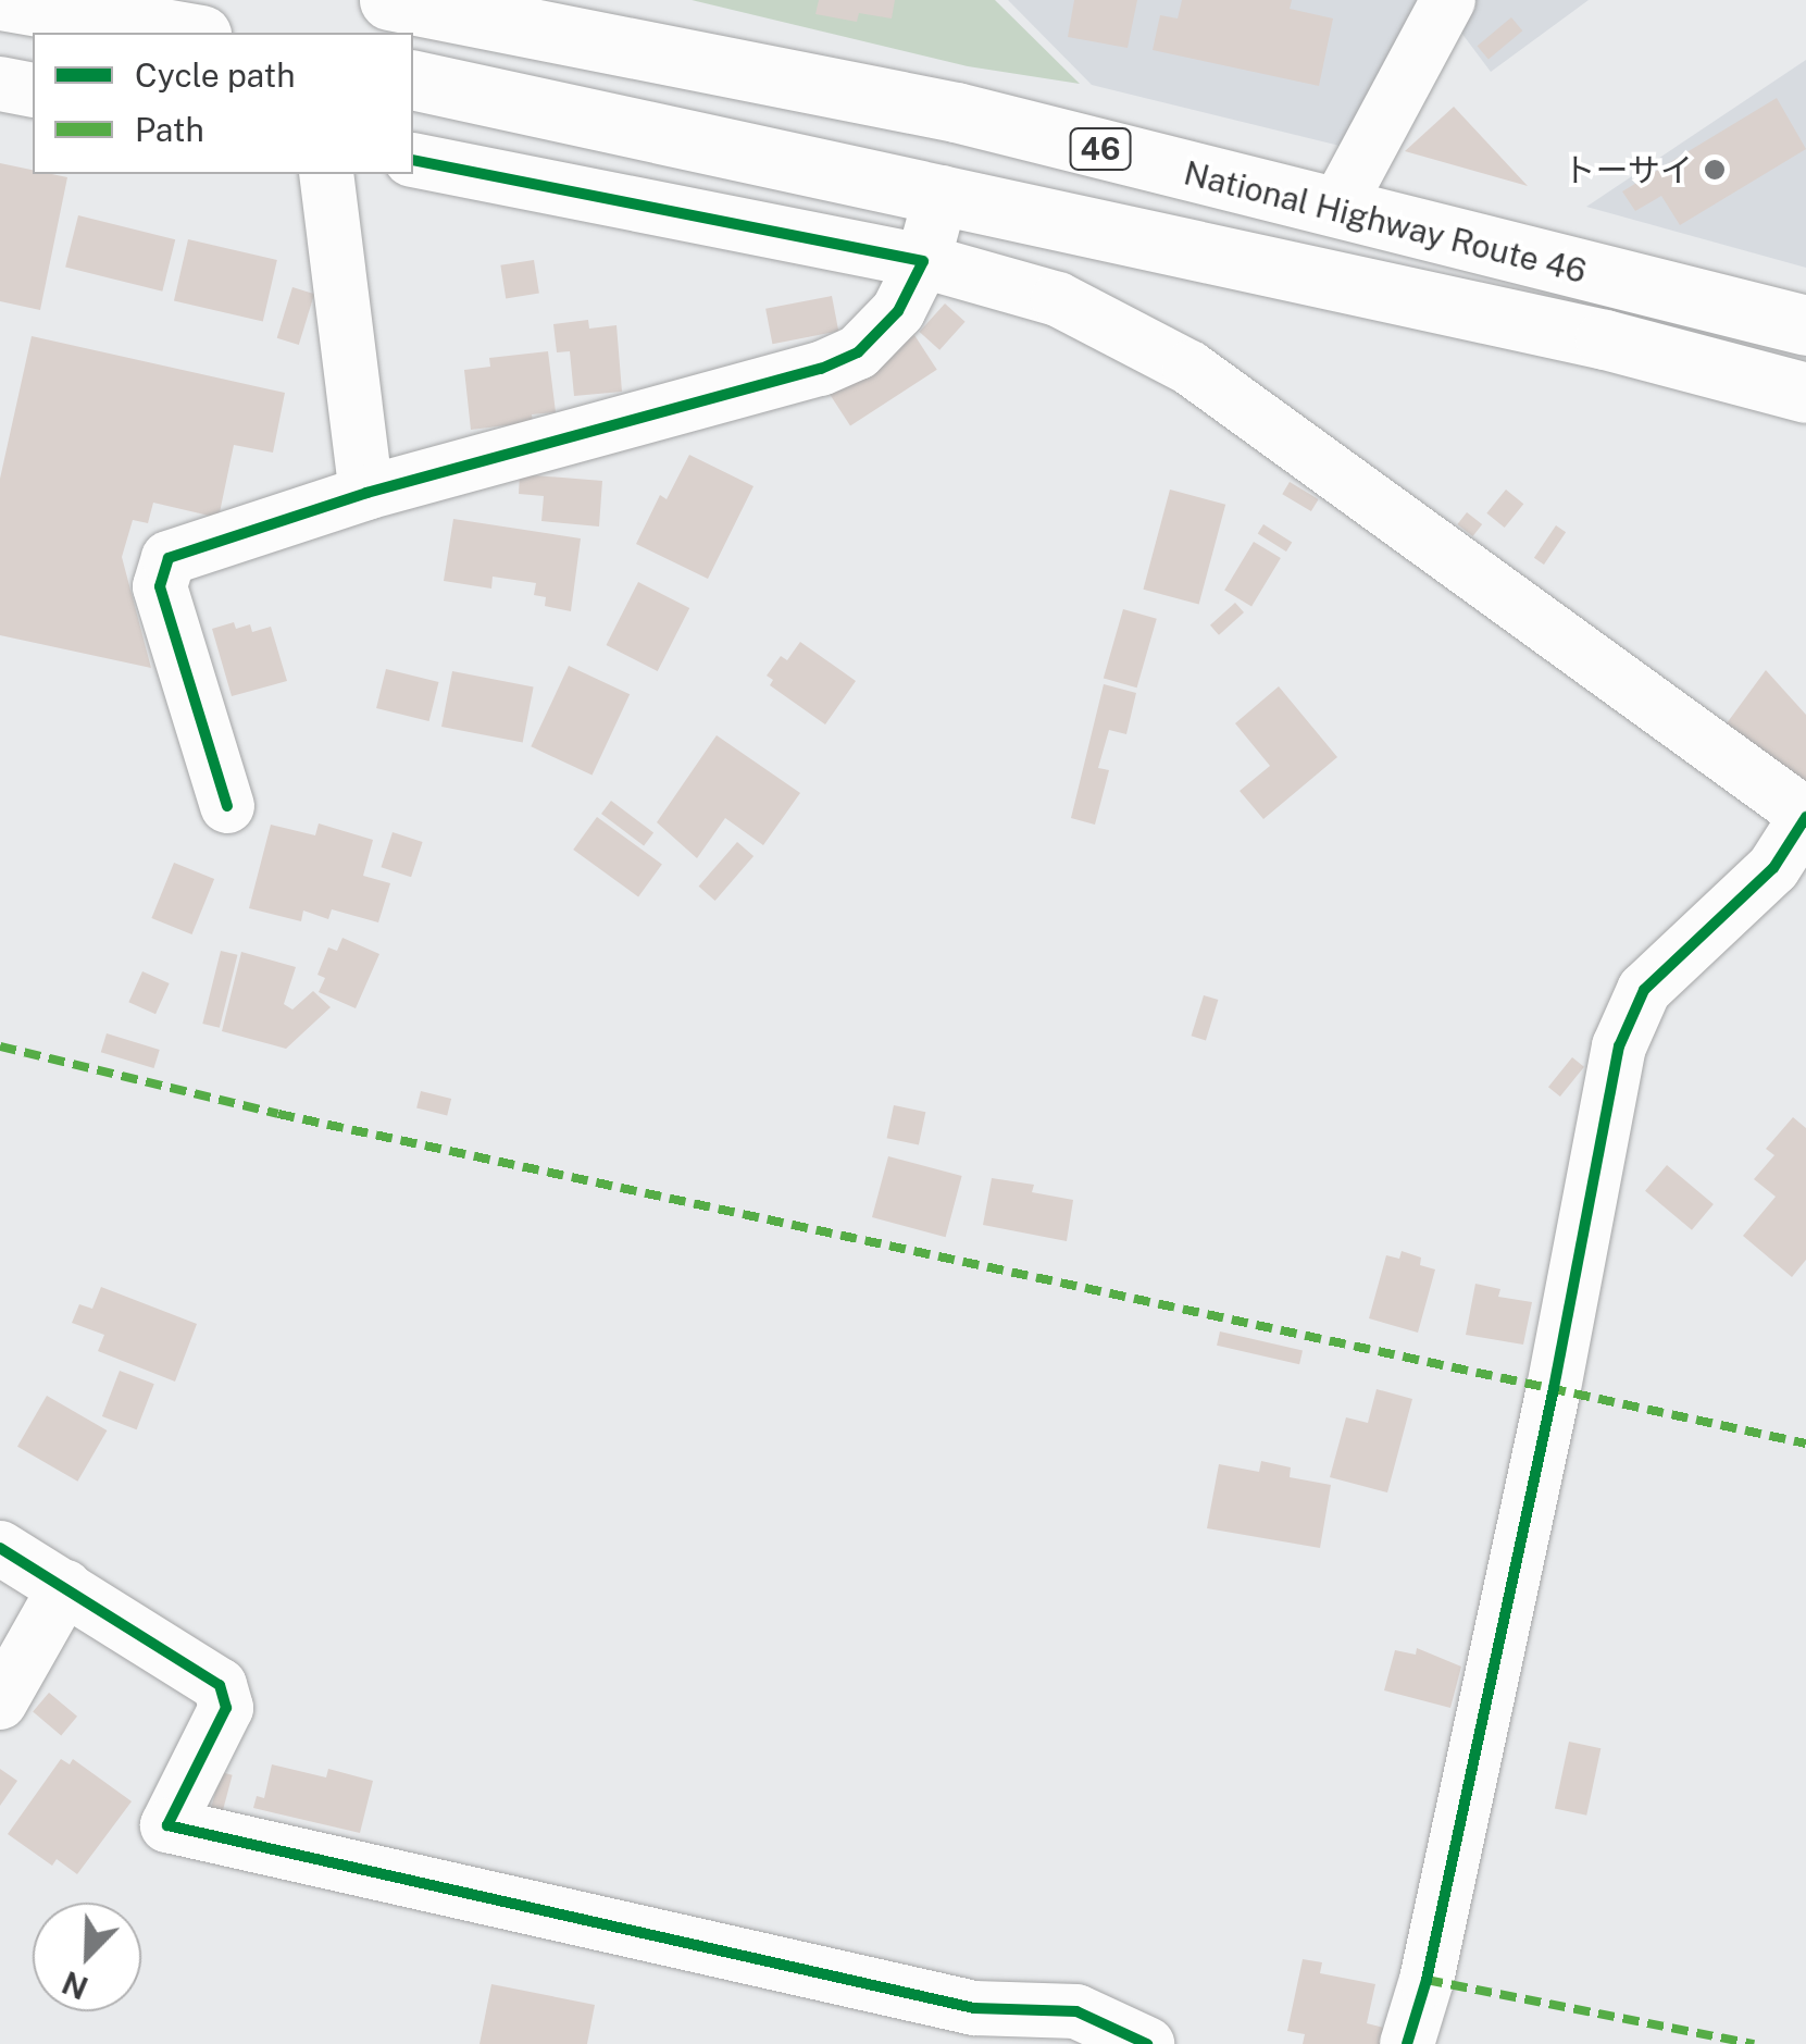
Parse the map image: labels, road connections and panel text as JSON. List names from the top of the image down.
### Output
{
  "streets": {
    "highway": ["46", "National Highway Route 46"]
  },
  "places": ["トーサイ"],
  "legend": ["Cycle path", "Path"],
  "north": "bottom left"
}
